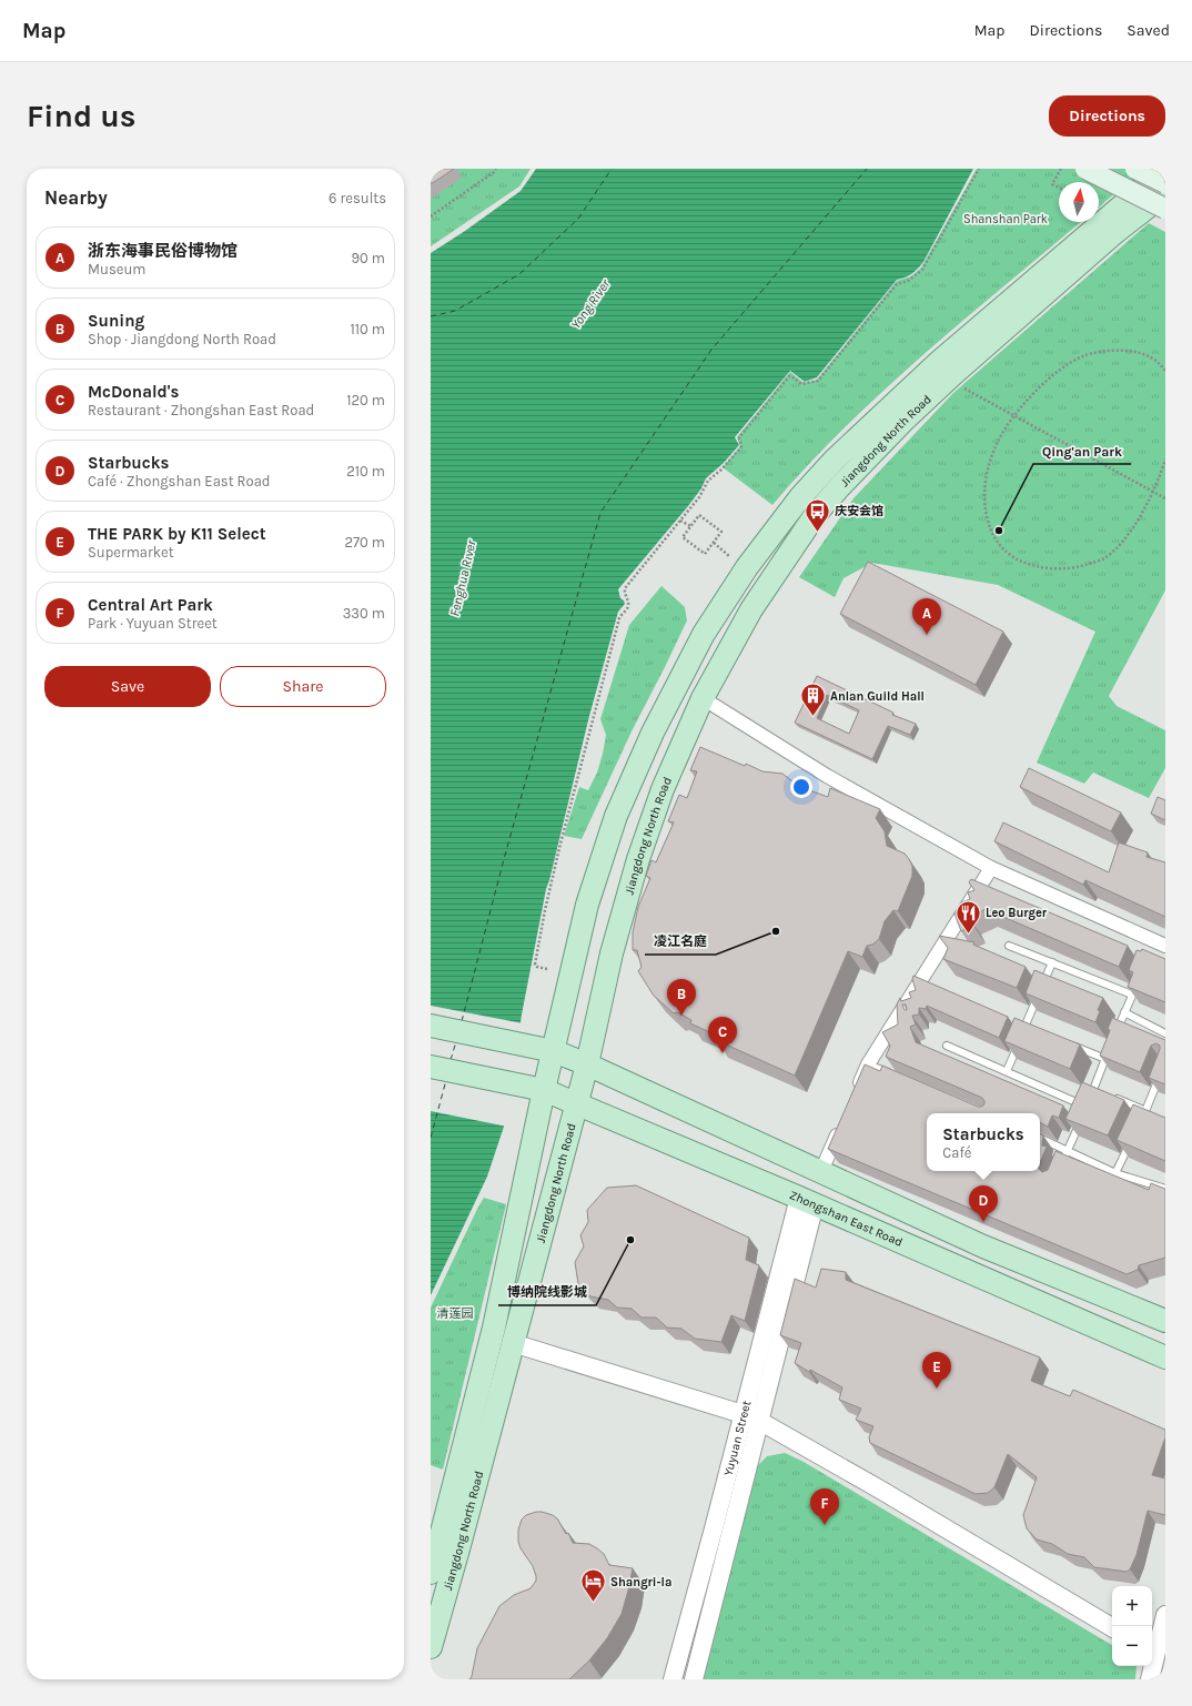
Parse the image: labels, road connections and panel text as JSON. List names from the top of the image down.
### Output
{
  "streets": {
    "main road": ["Jiangdong North Road", "Zhongshan East Road"],
    "street": ["Yuyuan Street"]
  },
  "crossings": [
    ["Jiangdong North Road", "Zhongshan East Road"],
    ["Zhongshan East Road", "Yuyuan Street"]
  ],
  "water": ["Yong River", "Fenghua Rıver"],
  "parks": ["Shanshan Park", "清莲园"],
  "places": {
    "other": ["Qing'an Park", "凌江名庭", "博纳院线影城"],
    "bus stop": ["庆安会馆"],
    "building": ["Anlan Guild Hall"],
    "restaurant": ["Leo Burger"],
    "hotel": ["Shangri-la"]
  },
  "north": "top",
  "page": {
    "header": "Map",
    "nav": ["Map", "Directions", "Saved"],
    "buttons": [
      "Directions",
      ["Save", "Share"]
    ],
    "title": "Find us",
    "heading": ["Nearby", "6 results"],
    "list": [
      {
        "mark": "A",
        "name": "浙东海事民俗博物馆",
        "note": "Museum",
        "value": "90 m"
      },
      {
        "mark": "B",
        "name": "Suning",
        "note": "Shop · Jiangdong North Road",
        "value": "110 m"
      },
      {
        "mark": "C",
        "name": "McDonald's",
        "note": "Restaurant · Zhongshan East Road",
        "value": "120 m"
      },
      {
        "mark": "D",
        "name": "Starbucks",
        "note": "Café · Zhongshan East Road",
        "value": "210 m"
      },
      {
        "mark": "E",
        "name": "THE PARK by K11 Select",
        "note": "Supermarket",
        "value": "270 m"
      },
      {
        "mark": "F",
        "name": "Central Art Park",
        "note": "Park · Yuyuan Street",
        "value": "330 m"
      }
    ],
    "pins": [
      "A",
      "B",
      "C",
      "D",
      "E",
      "F"
    ],
    "popup": ["Starbucks", "Café"],
    "map_buttons": ["+", "−"]
  }
}
